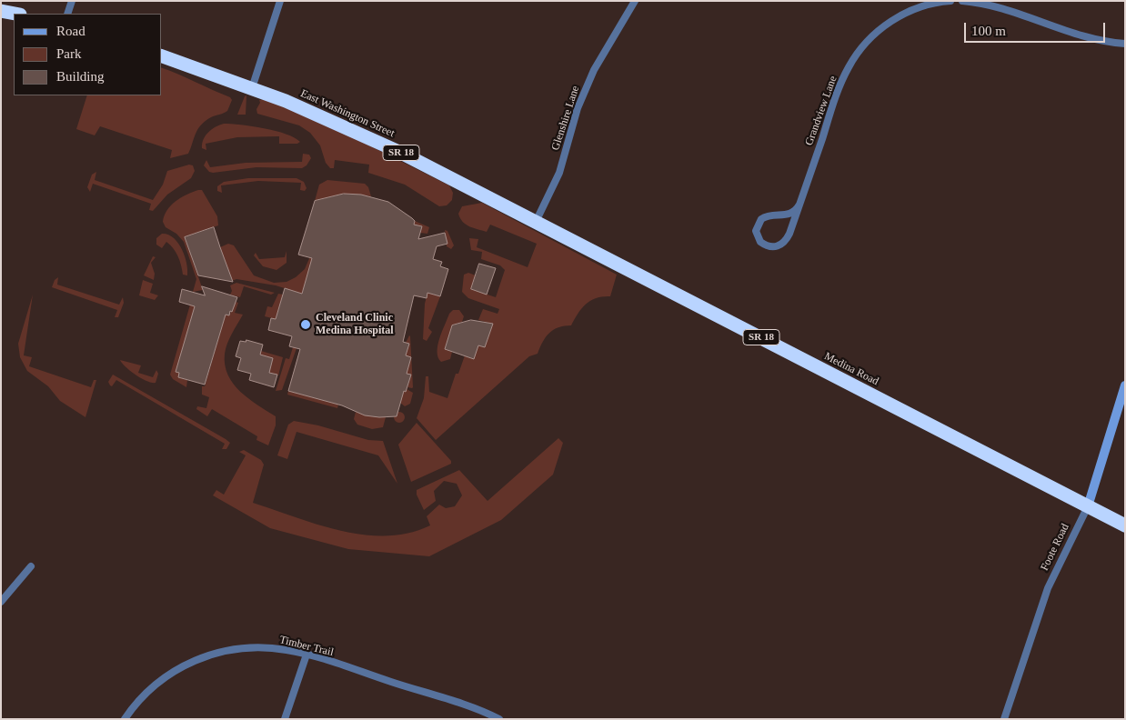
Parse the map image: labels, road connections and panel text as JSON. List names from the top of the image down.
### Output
{
  "streets": {
    "highway": ["East Washington Street", "SR 18", "Medina Road"],
    "street": [
      "Grandview Lane",
      "Glenshire Lane",
      "Foote Road",
      "Timber Trail"
    ]
  },
  "crossings": [
    ["East Washington Street", "Glenshire Lane"],
    ["East Washington Street", "Medina Road"],
    ["Medina Road", "Foote Road"]
  ],
  "places": ["Cleveland Clinic Medina Hospital"],
  "legend": ["Road", "Park", "Building"],
  "scale_bar": "100 m"
}
